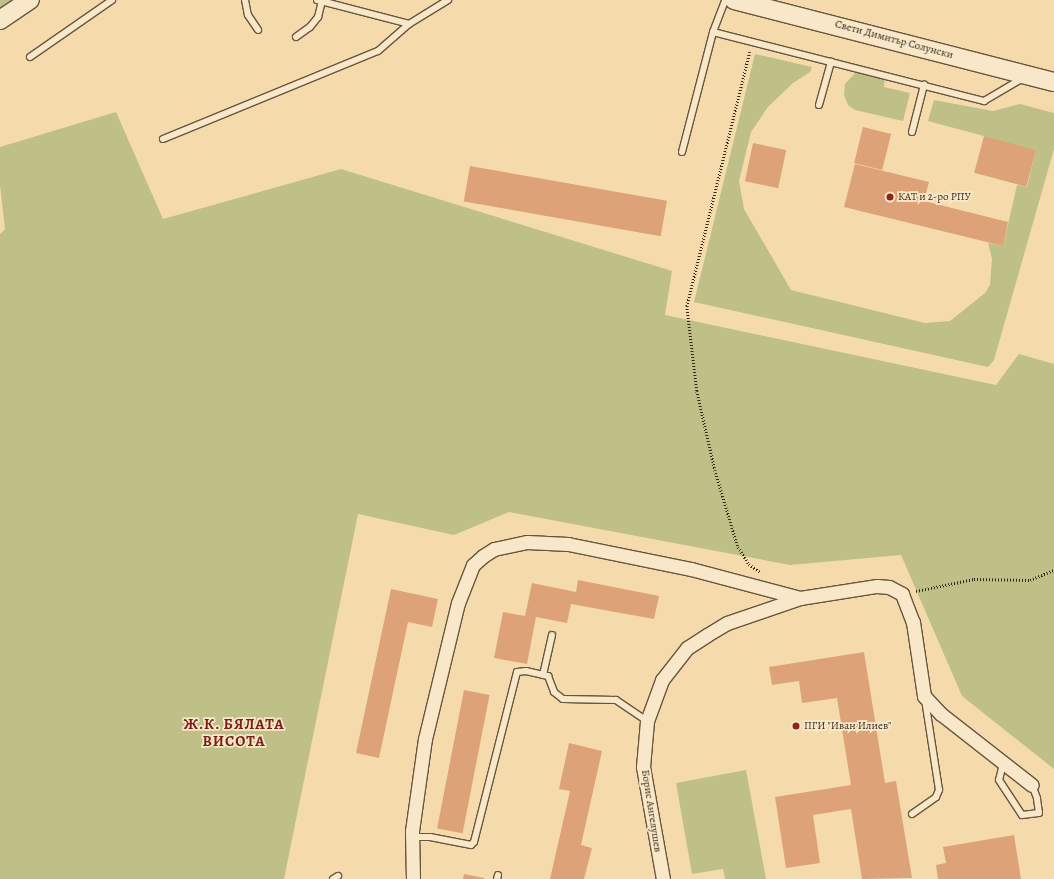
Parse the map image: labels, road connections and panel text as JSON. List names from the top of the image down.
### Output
{
  "streets": {
    "main road": ["Свети Димитър Солунски"],
    "street": ["Борис Ангелушев"]
  },
  "districts": ["Ж.К. БЯЛАТА ВИСОТА"],
  "places": ["КАТ и 2-ро РПУ", "ПГИ \"Иван Илиев\""]
}
